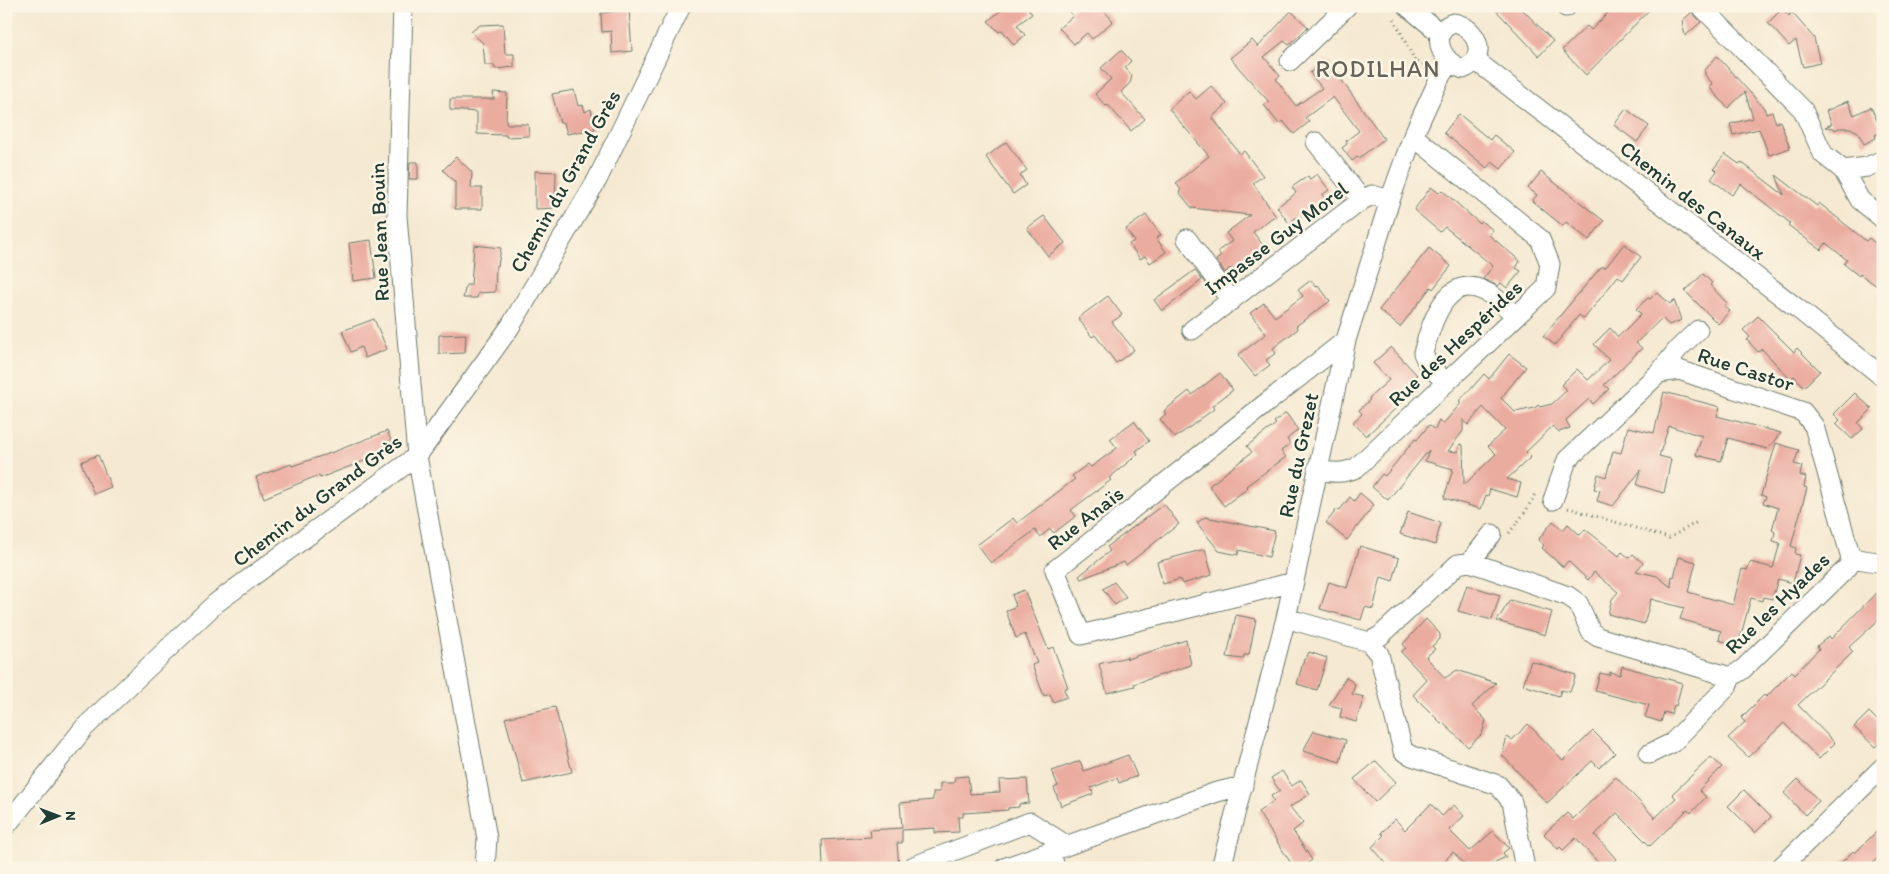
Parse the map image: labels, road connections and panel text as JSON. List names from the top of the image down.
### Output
{
  "streets": {
    "street": [
      "Chemin du Grand Grès",
      "Chemin des Canaux",
      "Rue Jean Bouin",
      "Impasse Guy Morel",
      "Rue des Hespérides",
      "Rue Castor",
      "Rue du Grezet",
      "Rue Anaïs",
      "Rue les Hyades"
    ]
  },
  "crossings": [
    ["Chemin du Grand Grès", "Rue Jean Bouin"],
    ["Chemin des Canaux", "Rue du Grezet"],
    ["Impasse Guy Morel", "Rue du Grezet"],
    ["Rue des Hespérides", "Rue du Grezet"],
    ["Rue Castor", "Rue les Hyades"],
    ["Rue du Grezet", "Rue Anaïs"]
  ],
  "districts": ["RODILHAN"],
  "north": "right"
}
